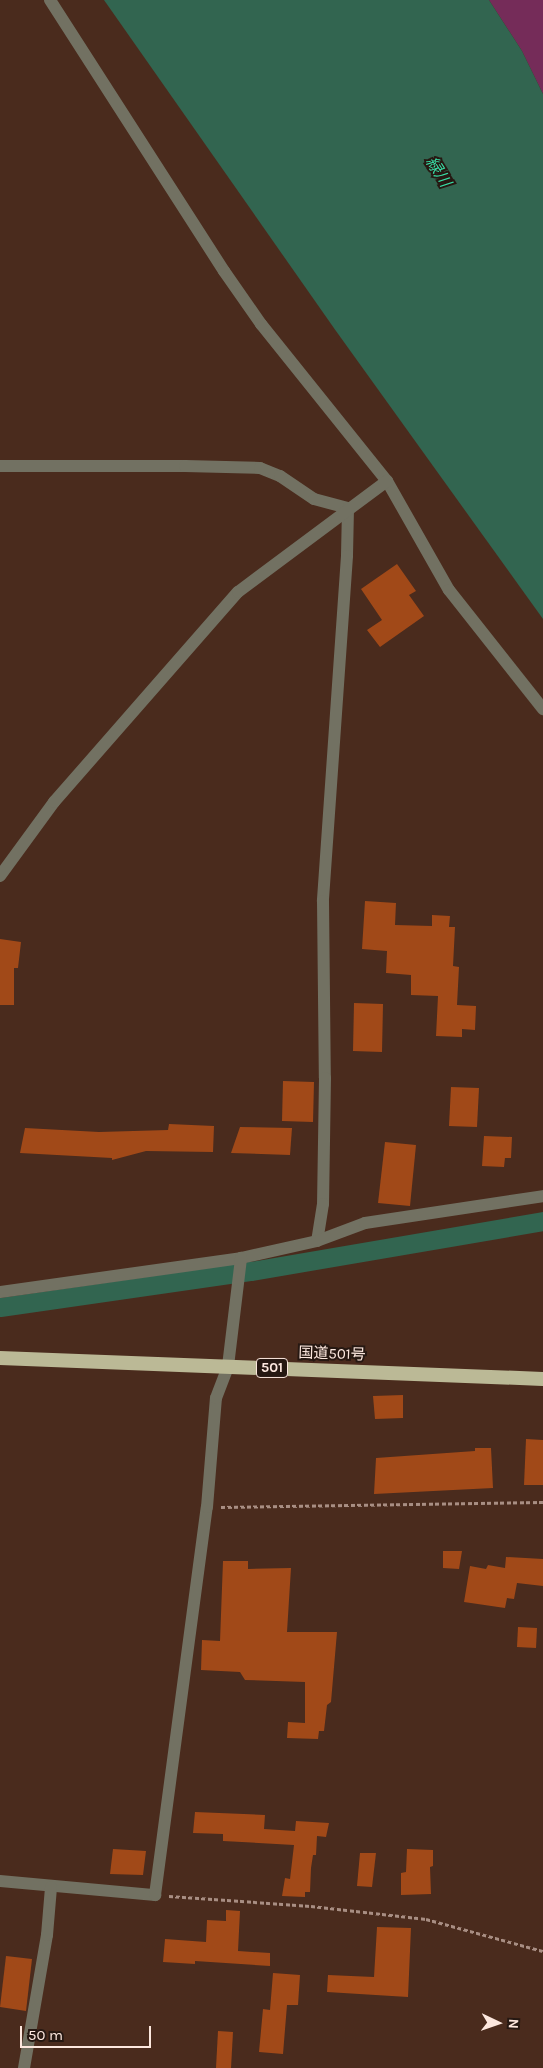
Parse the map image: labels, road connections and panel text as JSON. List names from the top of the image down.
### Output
{
  "streets": {
    "highway": ["国道501号", "501"]
  },
  "water": ["緑川"],
  "scale_bar": "50 m",
  "north": "right"
}
